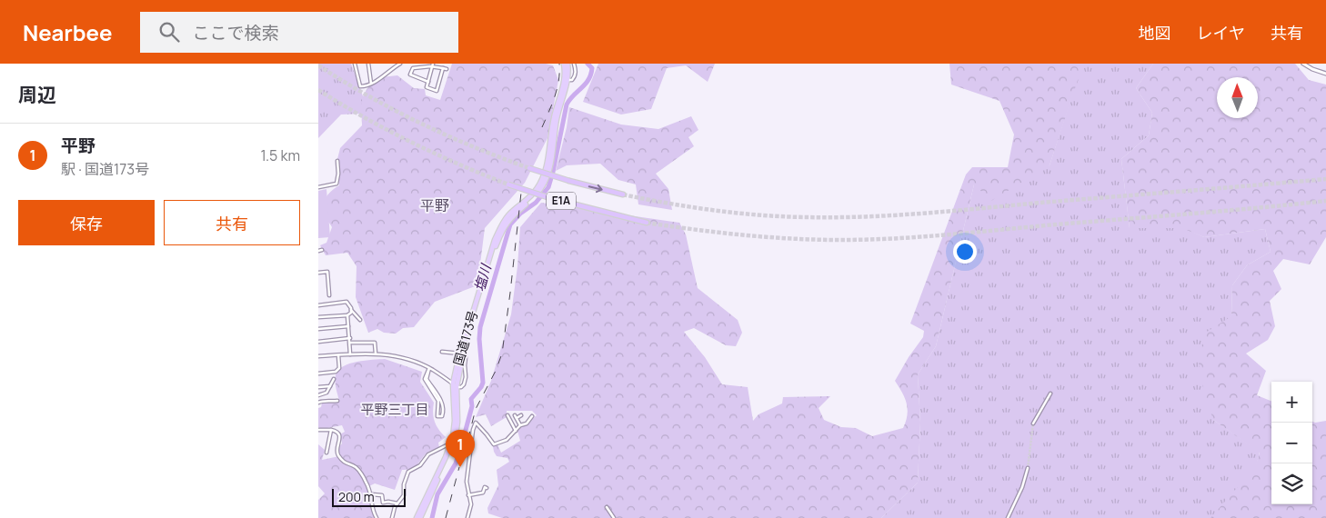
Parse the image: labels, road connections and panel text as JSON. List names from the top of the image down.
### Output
{
  "streets": {
    "highway": ["E1A", "国道173号"]
  },
  "districts": ["平野", "平野三丁目"],
  "water": ["塩川"],
  "scale_bar": "200 m",
  "north": "top",
  "page": {
    "header": "Nearbee",
    "search": "ここで検索",
    "nav": ["地図", "レイヤ", "共有"],
    "heading": "周辺",
    "list": [
      {
        "mark": "1",
        "name": "平野",
        "note": "駅 · 国道173号",
        "value": "1.5 km"
      }
    ],
    "buttons": ["保存", "共有"],
    "map_buttons": ["+", "−"],
    "pins": "1",
    "scale": "200 m"
  }
}
